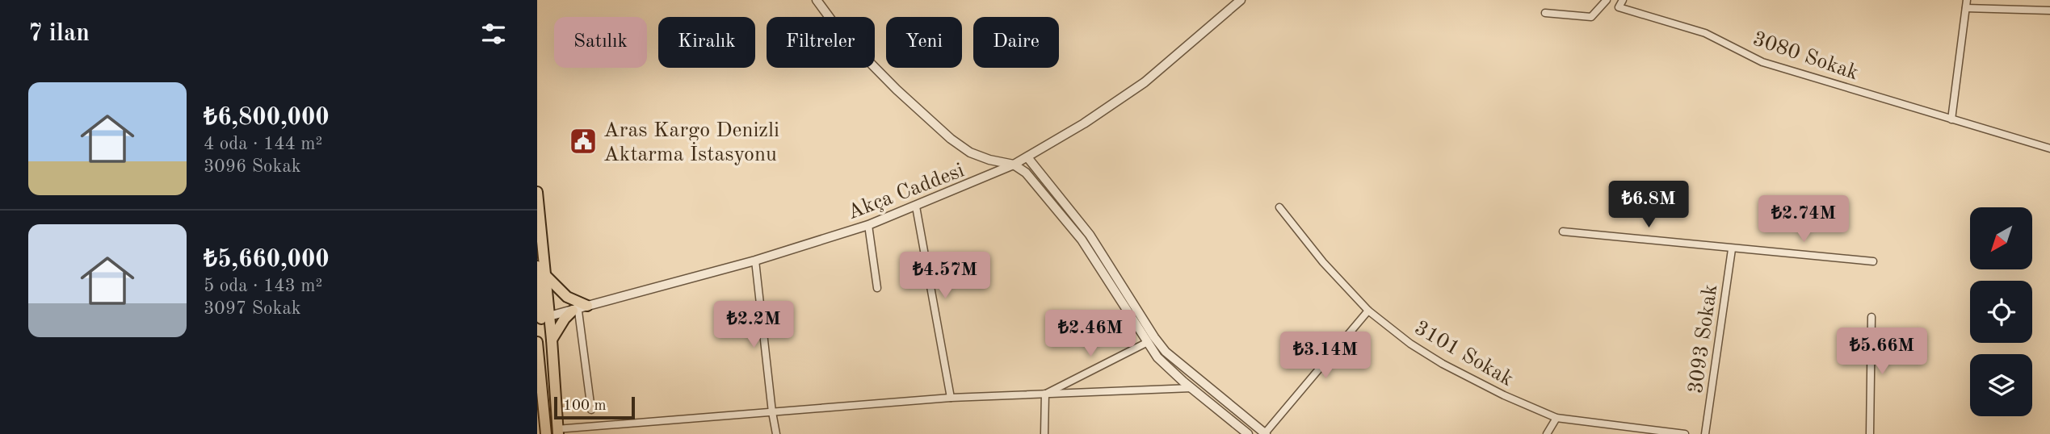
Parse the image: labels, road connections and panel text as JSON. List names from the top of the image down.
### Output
{
  "streets": {
    "street": [
      "3080 Sokak",
      "Akça Caddesi",
      "3093 Sokak",
      "3101 Sokak"
    ]
  },
  "places": {
    "public building": ["Aras Kargo Denizli Aktarma İstasyonu"]
  },
  "scale_bar": "100 m",
  "north": "bottom left",
  "page": {
    "heading": "7 ilan",
    "chip": [
      "Satılık",
      "Kiralık",
      "Filtreler",
      "Yeni",
      "Daire"
    ],
    "list": [
      {
        "name": "₺6,800,000",
        "note": "4 oda · 144 m² · 3096 Sokak"
      },
      {
        "name": "₺5,660,000",
        "note": "5 oda · 143 m² · 3097 Sokak"
      }
    ],
    "price": [
      "₺6.8M",
      "₺2.74M",
      "₺4.57M",
      "₺2.2M",
      "₺2.46M",
      "₺5.66M",
      "₺3.14M"
    ],
    "scale": "100 m"
  }
}
